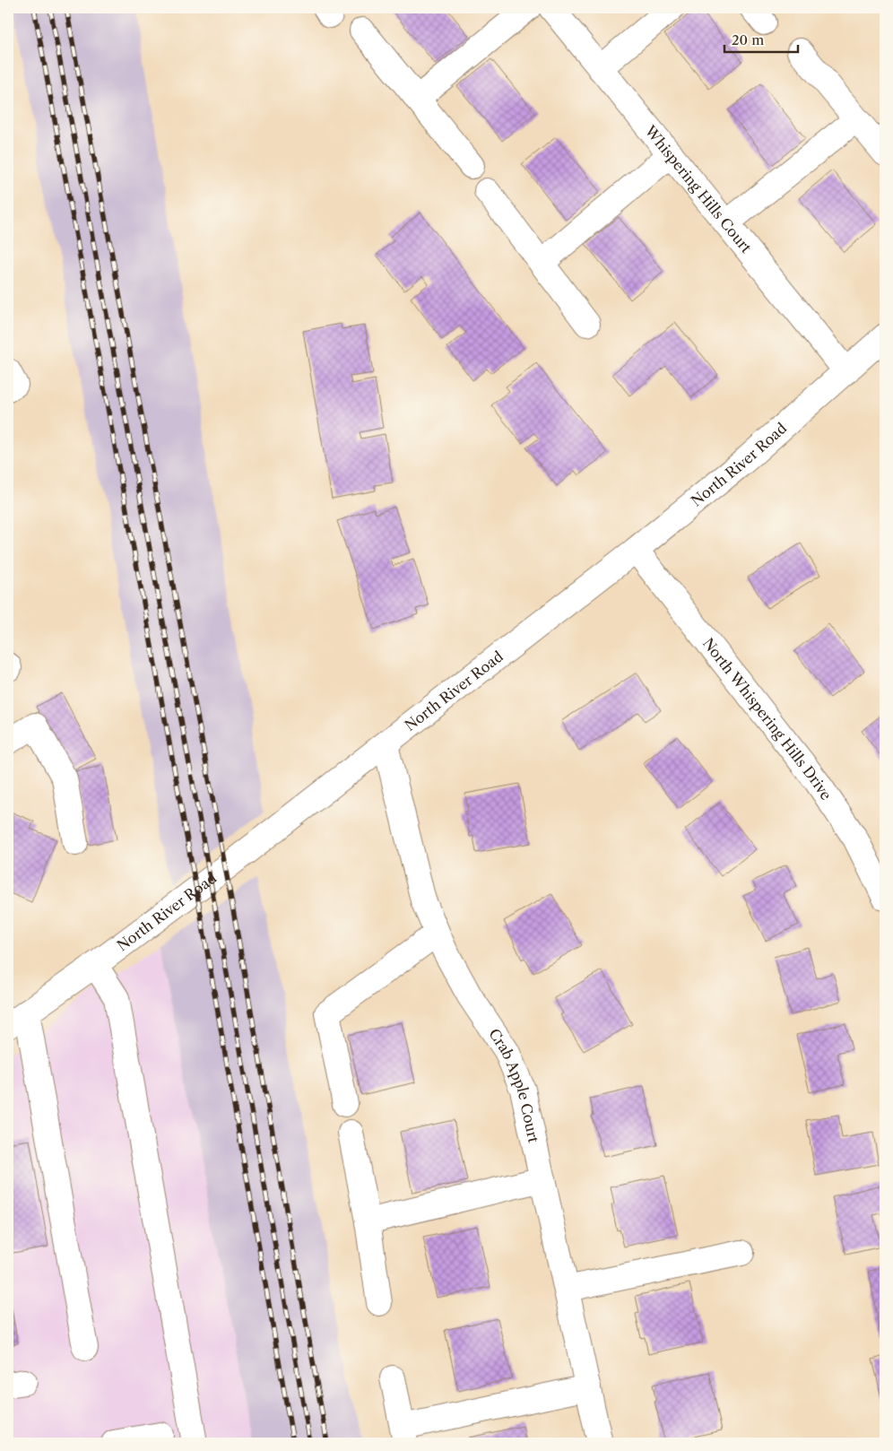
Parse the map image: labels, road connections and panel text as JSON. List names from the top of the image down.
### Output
{
  "streets": {
    "street": [
      "Whispering Hills Court",
      "North River Road",
      "North Whispering Hills Drive",
      "Crab Apple Court"
    ]
  },
  "crossings": [
    ["Whispering Hills Court", "North River Road"],
    ["North River Road", "North Whispering Hills Drive"],
    ["North River Road", "Crab Apple Court"]
  ],
  "scale_bar": "20 m"
}
